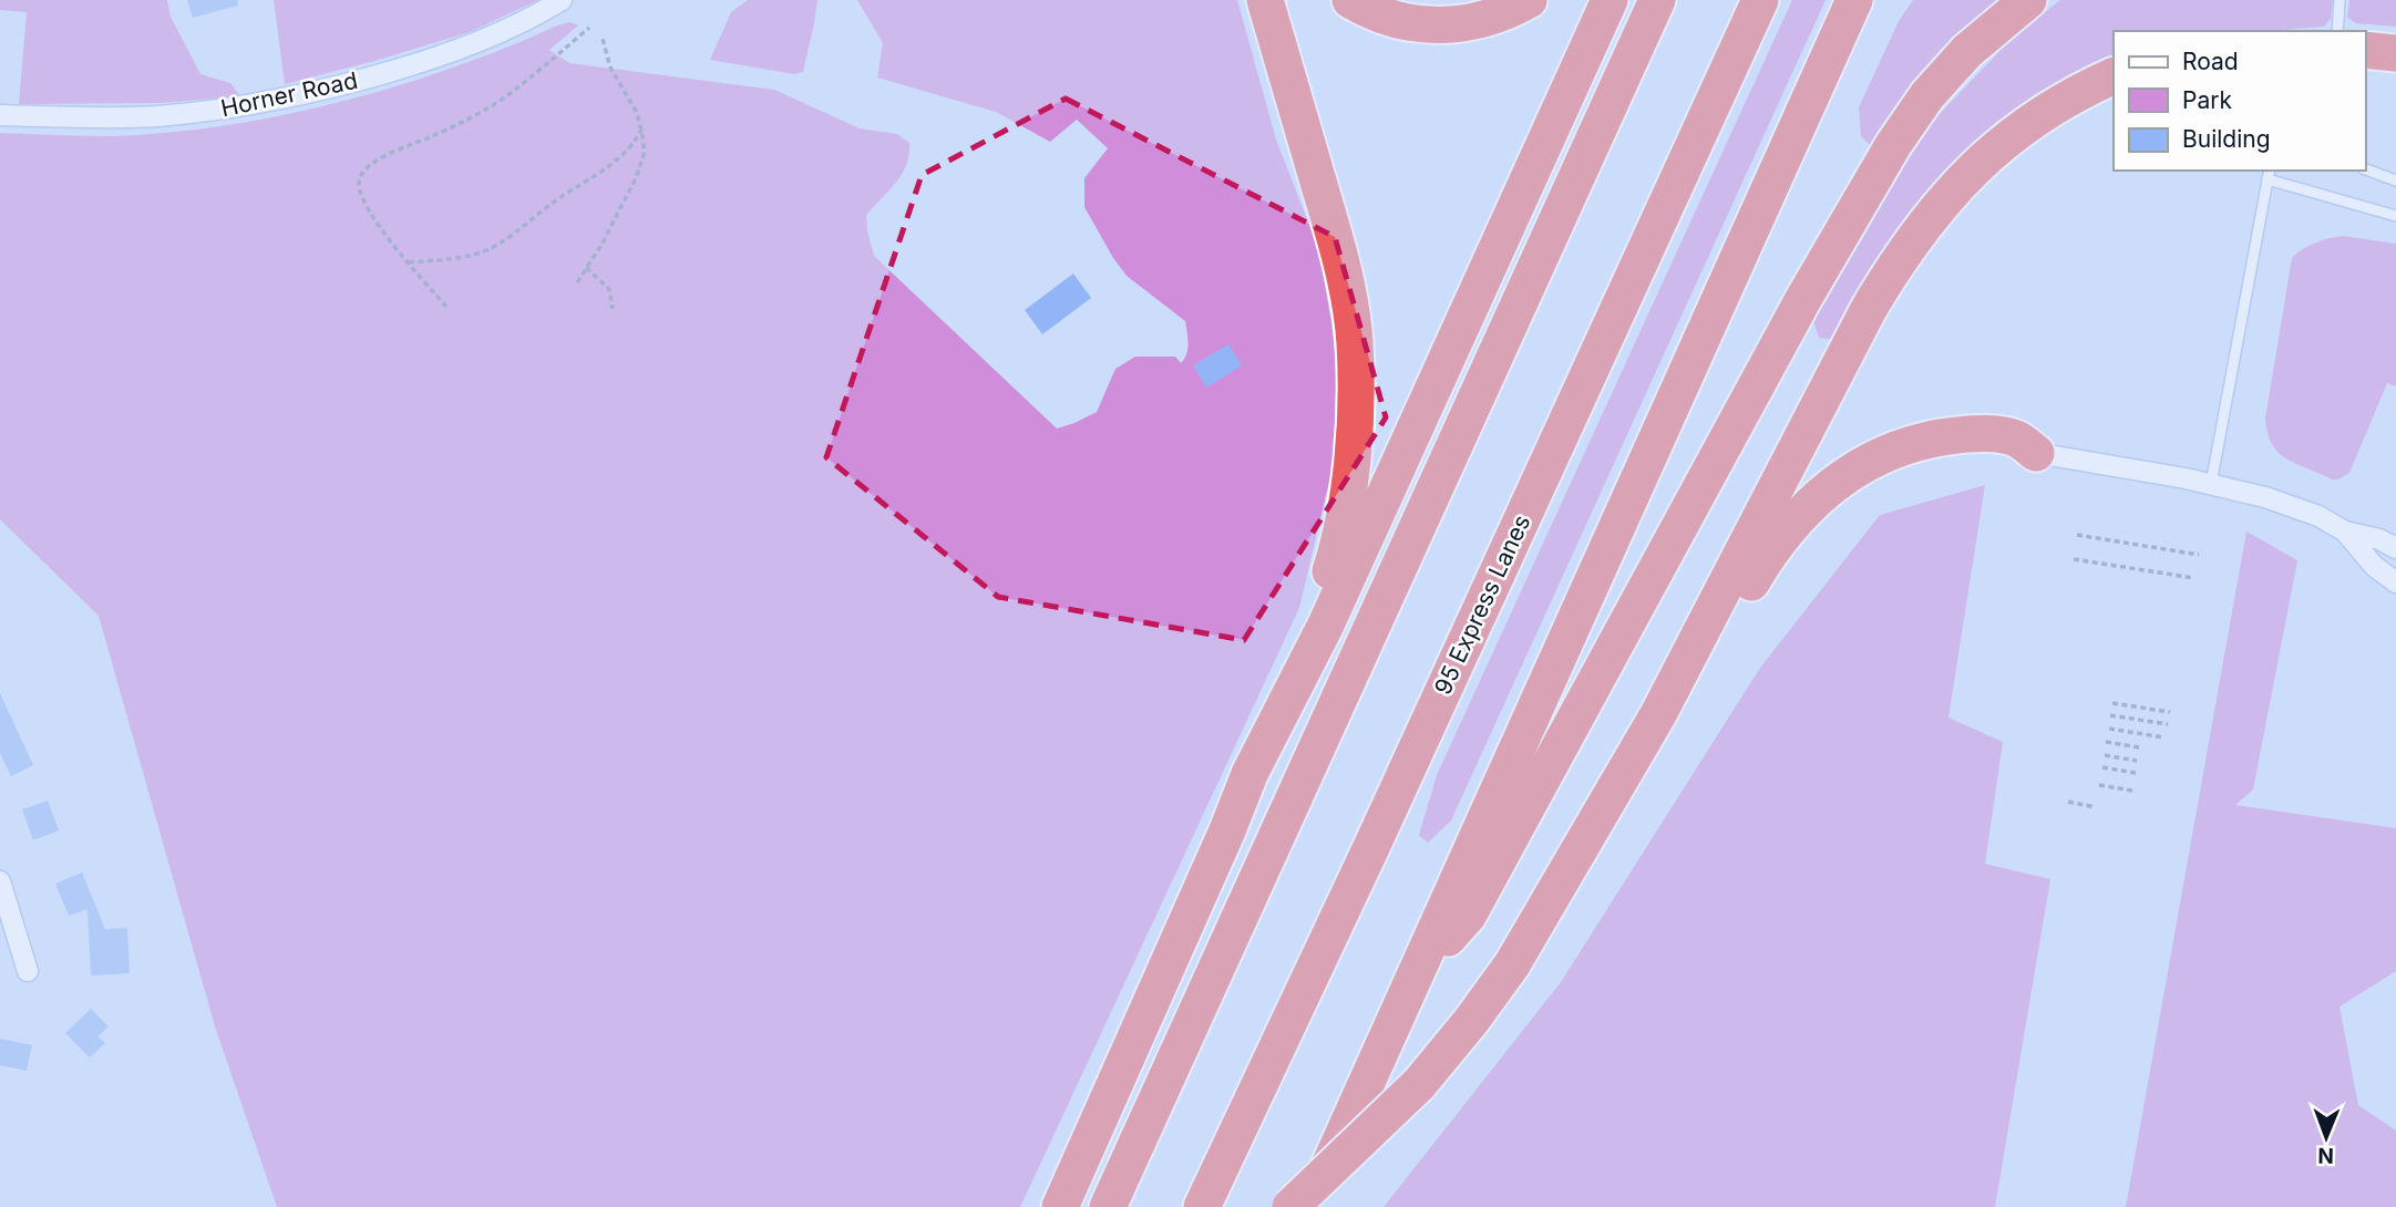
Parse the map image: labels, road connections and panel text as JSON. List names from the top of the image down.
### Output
{
  "streets": {
    "highway": ["95 Express Lanes"],
    "street": ["Horner Road"]
  },
  "legend": ["Road", "Park", "Building"],
  "north": "bottom"
}
